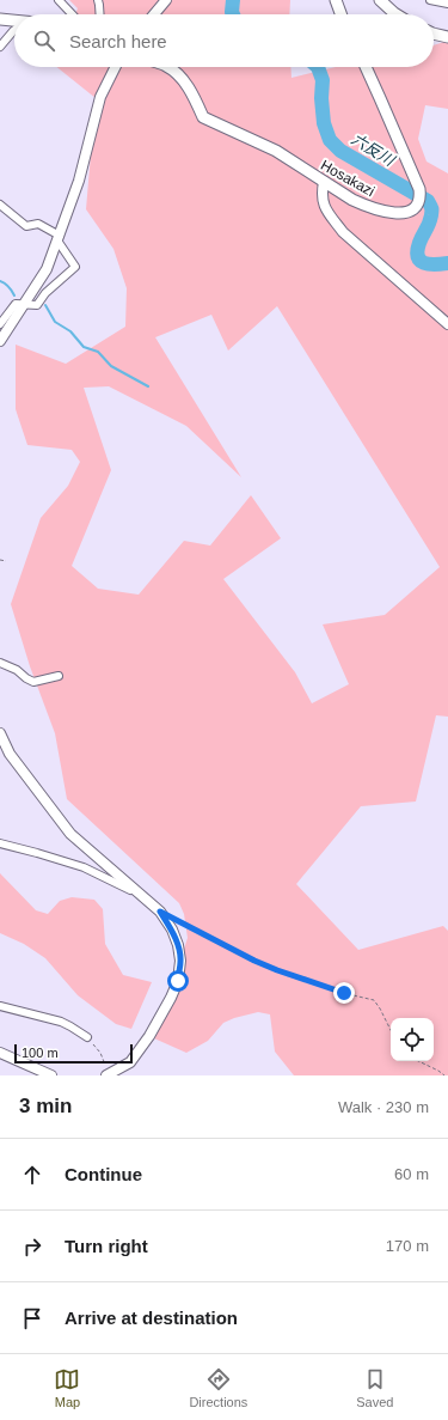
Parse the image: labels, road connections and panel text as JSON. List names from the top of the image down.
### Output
{
  "streets": {
    "main road": ["Hosakazi"]
  },
  "water": ["六反川"],
  "scale_bar": "100 m",
  "page": {
    "search": "Search here",
    "scale": "100 m",
    "heading": ["3 min", "Walk · 230 m"],
    "list": [
      ["Continue", "60 m"],
      ["Turn right", "170 m"],
      "Arrive at destination"
    ],
    "nav": ["Map", "Directions", "Saved"]
  }
}
